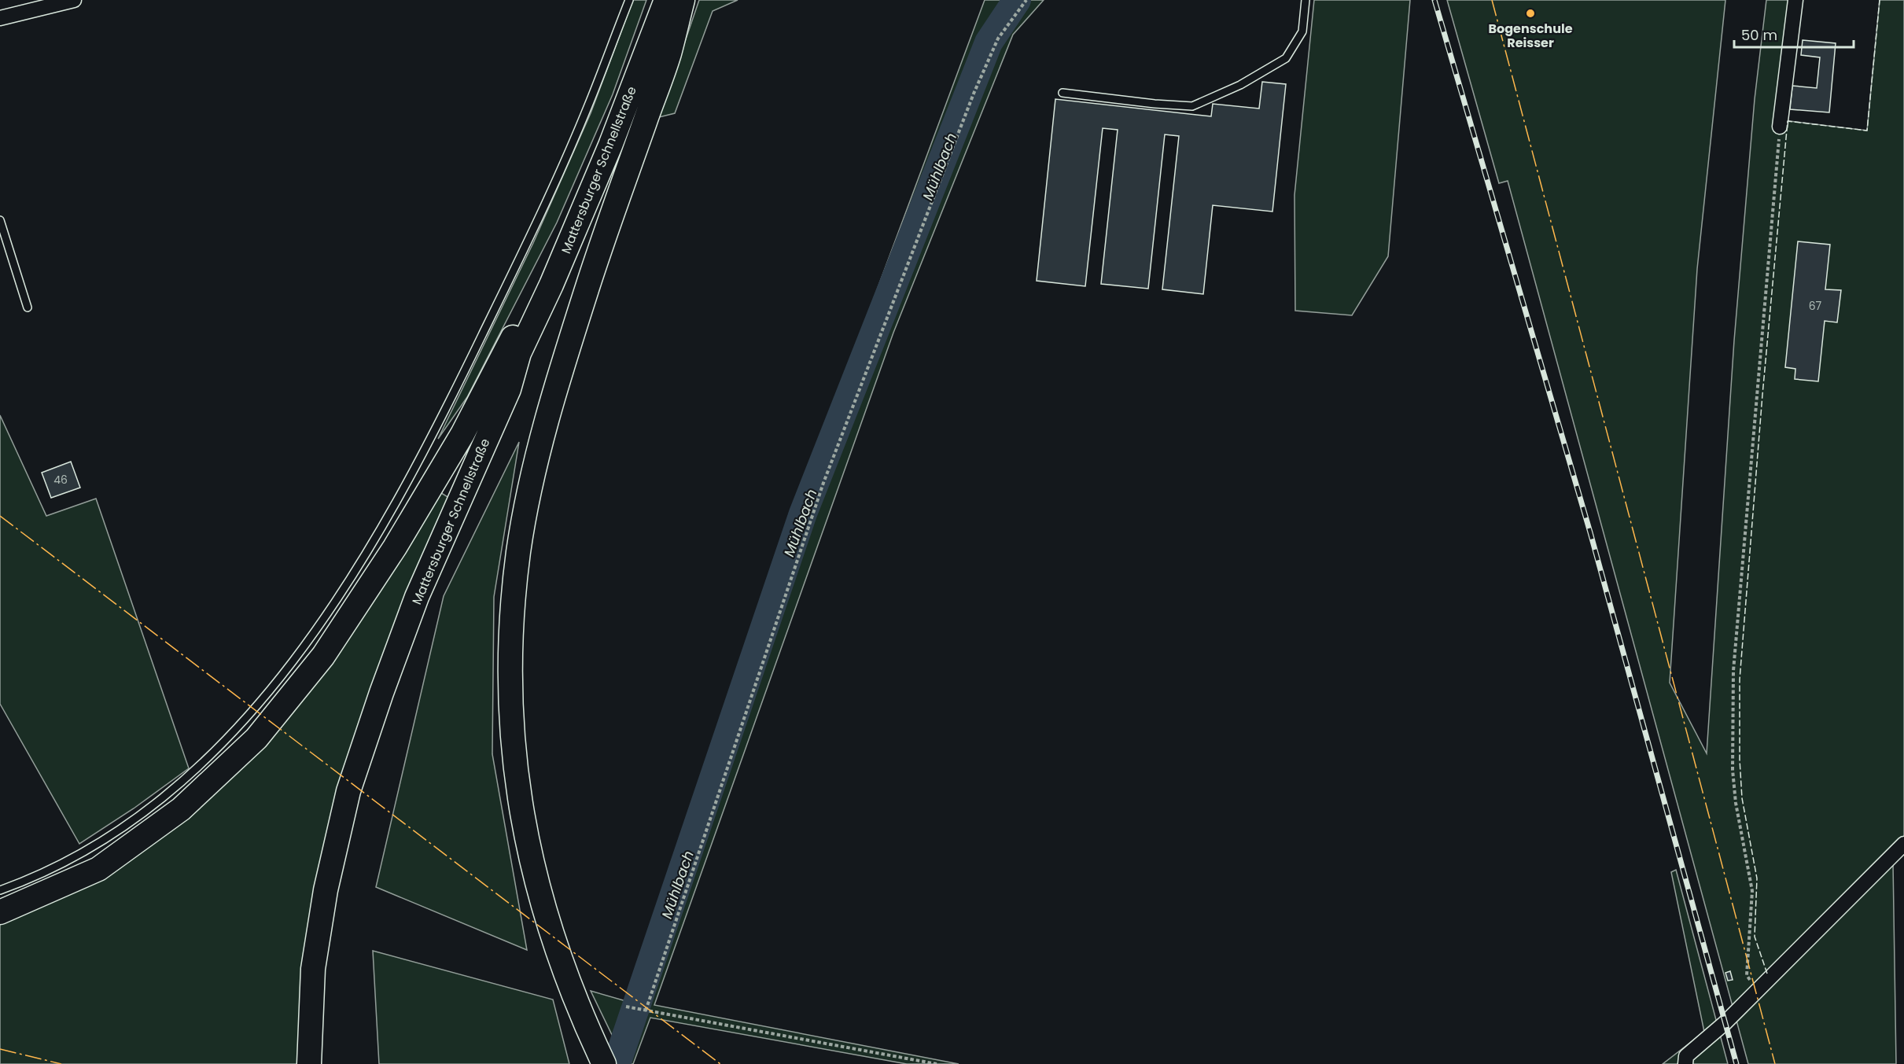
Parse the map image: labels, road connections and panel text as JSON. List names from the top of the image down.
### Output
{
  "streets": {
    "highway": ["Mattersburger Schnellstraße"]
  },
  "water": ["Mühlbach"],
  "places": ["Bogenschule Reisser"],
  "house_numbers": ["67", "46"],
  "scale_bar": "50 m"
}
